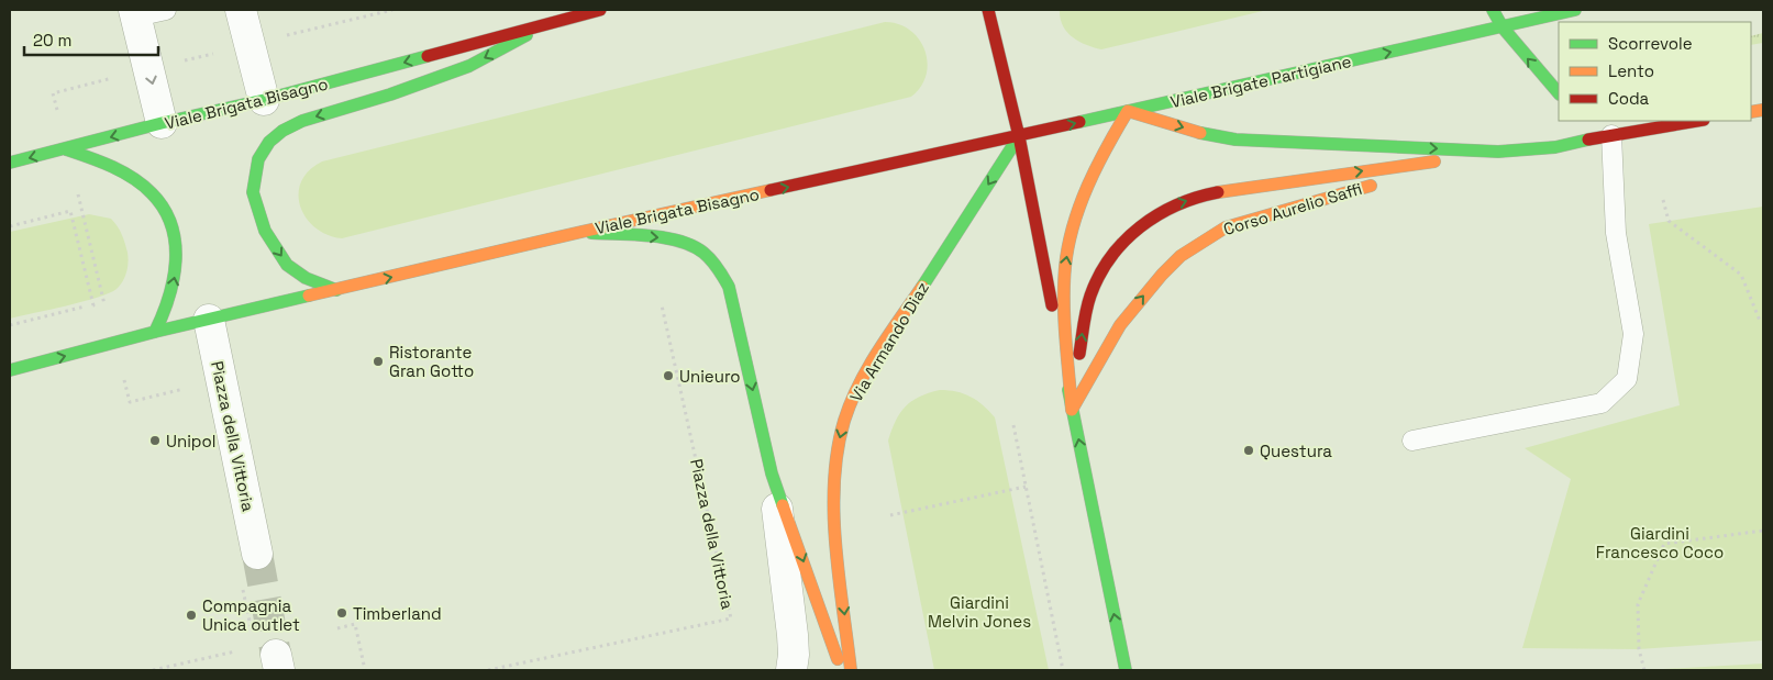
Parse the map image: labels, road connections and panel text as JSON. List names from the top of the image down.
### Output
{
  "streets": {
    "main road": [
      "Viale Brigate Partigiane",
      "Viale Brigata Bisagno",
      "Corso Aurelio Saffi",
      "Via Armando Diaz"
    ],
    "street": ["Piazza della Vittoria"]
  },
  "crossings": [
    ["Viale Brigate Partigiane", "Viale Brigata Bisagno"],
    ["Viale Brigate Partigiane", "Corso Aurelio Saffi"],
    ["Viale Brigate Partigiane", "Via Armando Diaz"],
    ["Viale Brigata Bisagno", "Via Armando Diaz"],
    ["Viale Brigata Bisagno", "Piazza della Vittoria"]
  ],
  "one_way": ["Viale Brigate Partigiane", "Corso Aurelio Saffi", "Via Armando Diaz"],
  "parks": ["Giardini Francesco Coco", "Giardini Melvin Jones"],
  "places": [
    "Ristorante Gran Gotto",
    "Unieuro",
    "Unipol",
    "Questura",
    "Timberland",
    "Compagnia Unica outlet"
  ],
  "legend": ["Scorrevole", "Lento", "Coda"],
  "scale_bar": "20 m"
}
